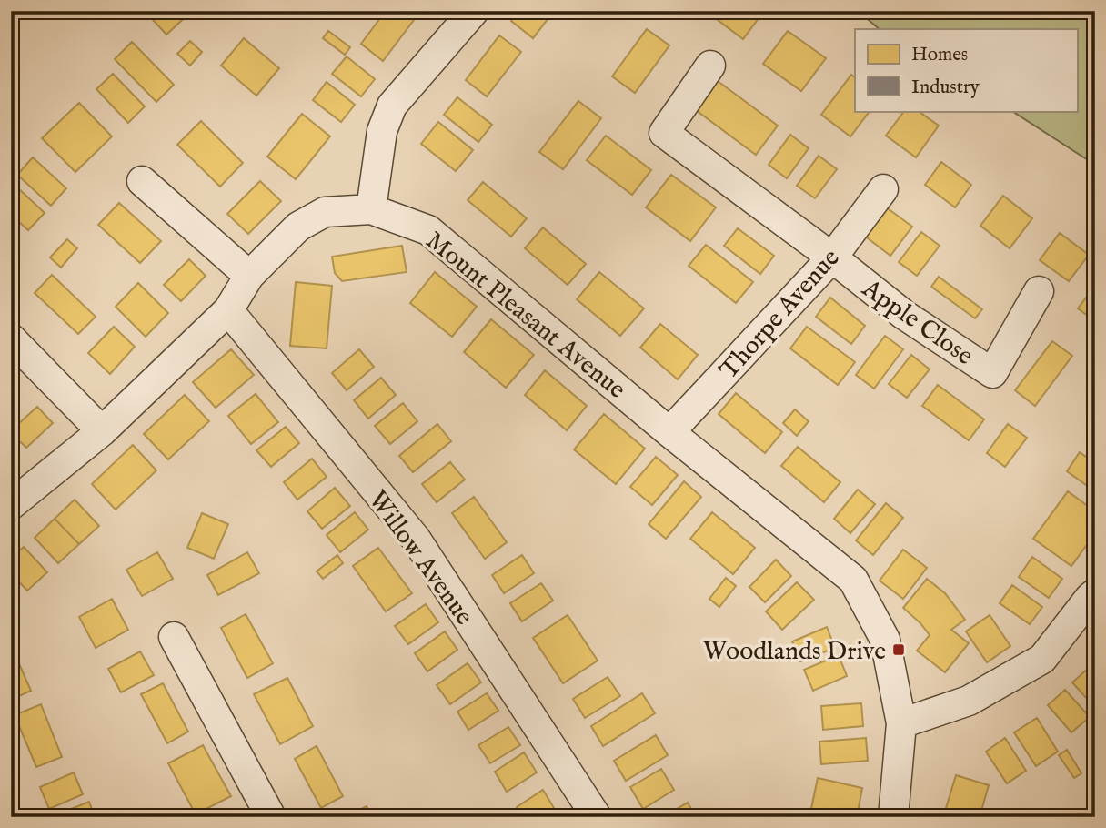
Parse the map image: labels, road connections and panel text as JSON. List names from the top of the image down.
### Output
{
  "streets": {
    "street": [
      "Thorpe Avenue",
      "Mount Pleasant Avenue",
      "Apple Close",
      "Willow Avenue"
    ]
  },
  "crossings": [
    ["Thorpe Avenue", "Mount Pleasant Avenue"],
    ["Thorpe Avenue", "Apple Close"],
    ["Mount Pleasant Avenue", "Willow Avenue"]
  ],
  "places": {
    "transit": ["Woodlands Drive"]
  },
  "legend": ["Homes", "Industry"]
}
